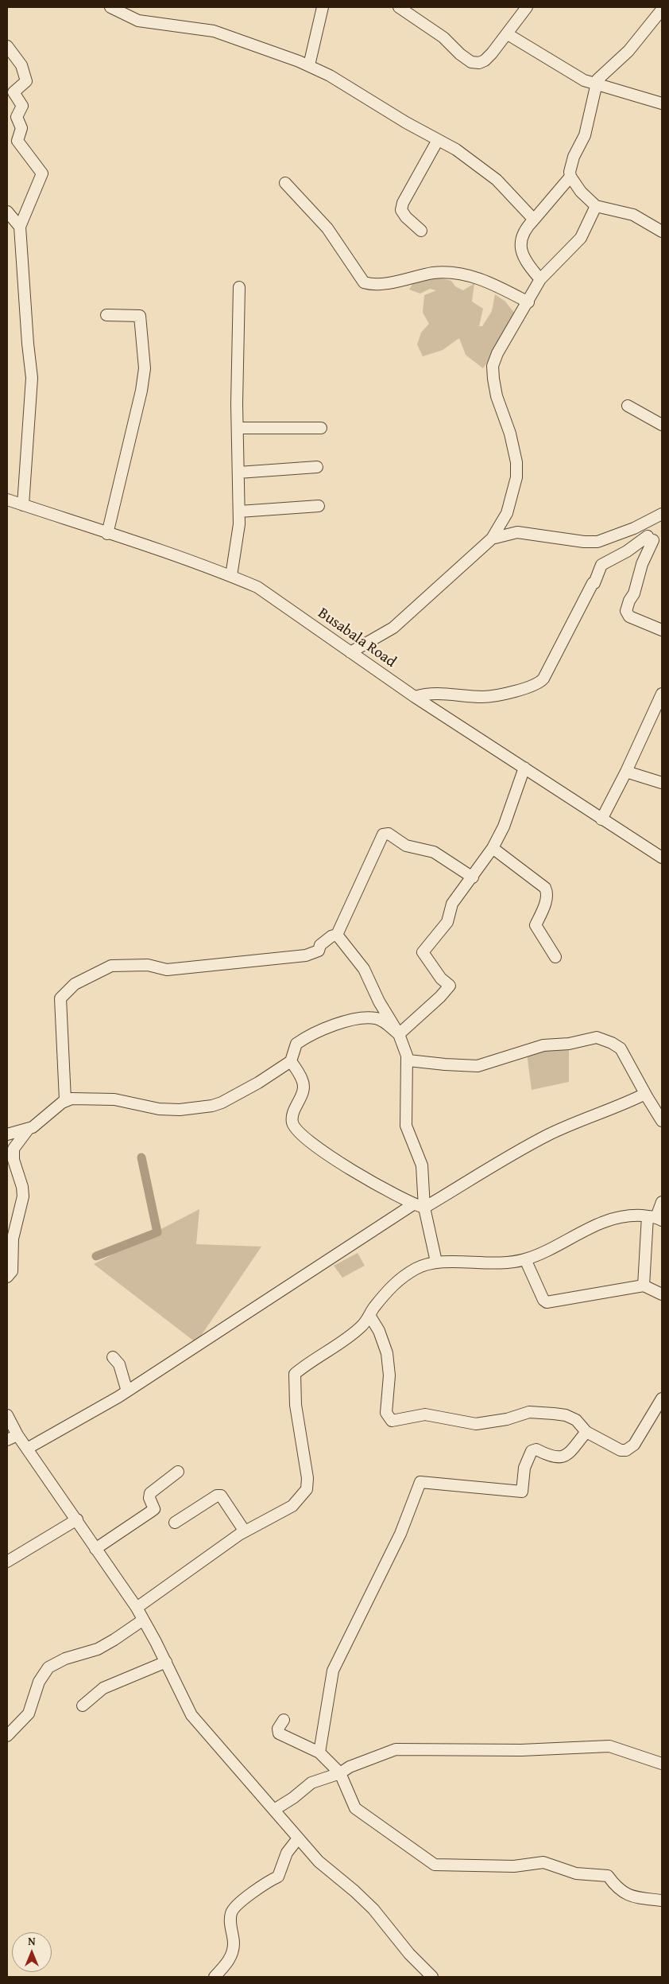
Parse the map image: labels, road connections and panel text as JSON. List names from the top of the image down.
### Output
{
  "streets": {
    "street": ["Busabala Road"]
  },
  "north": "top"
}
